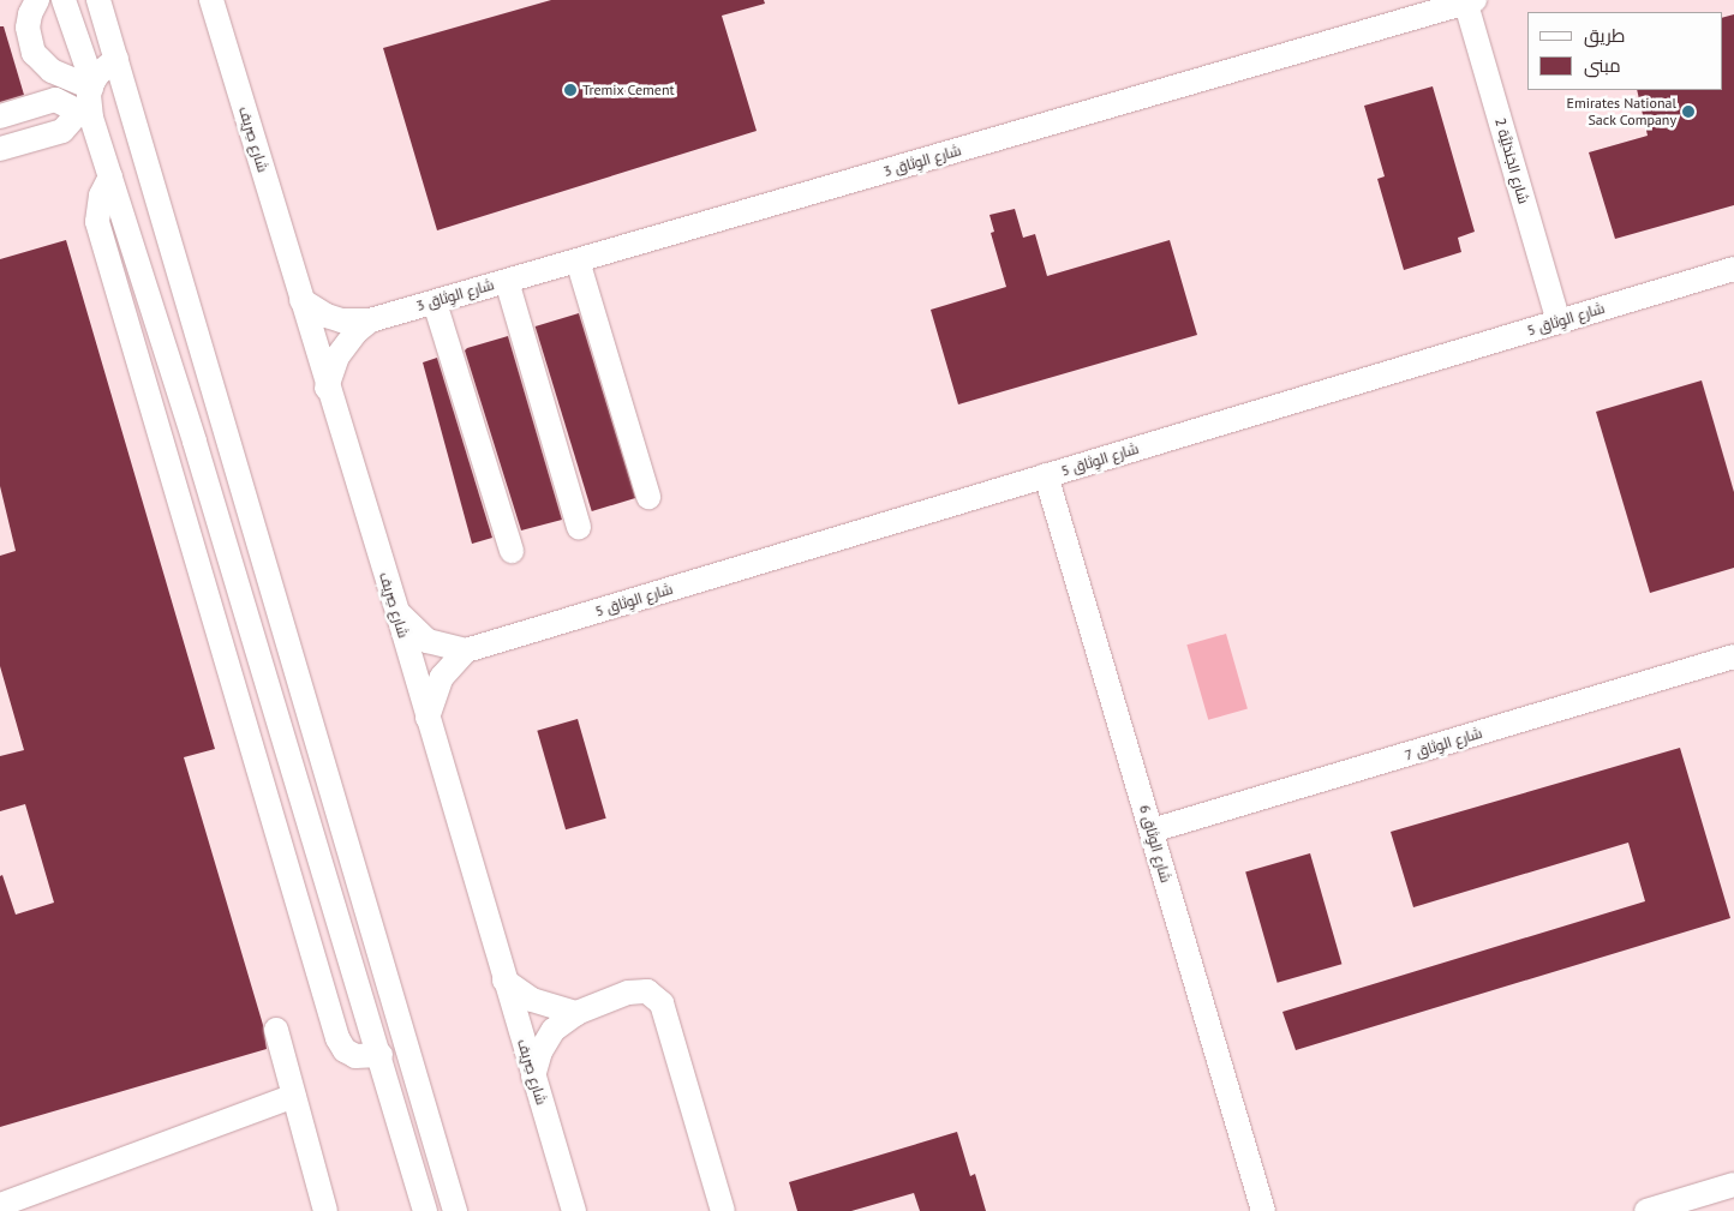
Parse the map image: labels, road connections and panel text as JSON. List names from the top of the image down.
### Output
{
  "streets": {
    "street": [
      "شارع صِرِيف",
      "شارع الوِثاق 3",
      "شارع الجَندَلِيَّة 2",
      "شارع الوِثاق 5",
      "شارع الوِثاق 7",
      "شارع الوِثاق 6"
    ]
  },
  "crossings": [
    ["شارع صِرِيف", "شارع الوِثاق 3"],
    ["شارع الوِثاق 3", "شارع الجَندَلِيَّة 2"],
    ["شارع الجَندَلِيَّة 2", "شارع الوِثاق 5"],
    ["شارع الوِثاق 5", "شارع الوِثاق 6"],
    ["شارع الوِثاق 7", "شارع الوِثاق 6"]
  ],
  "places": ["Tremix Cement", "Emirates National Sack Company"],
  "legend": ["طريق", "مبنى"]
}
